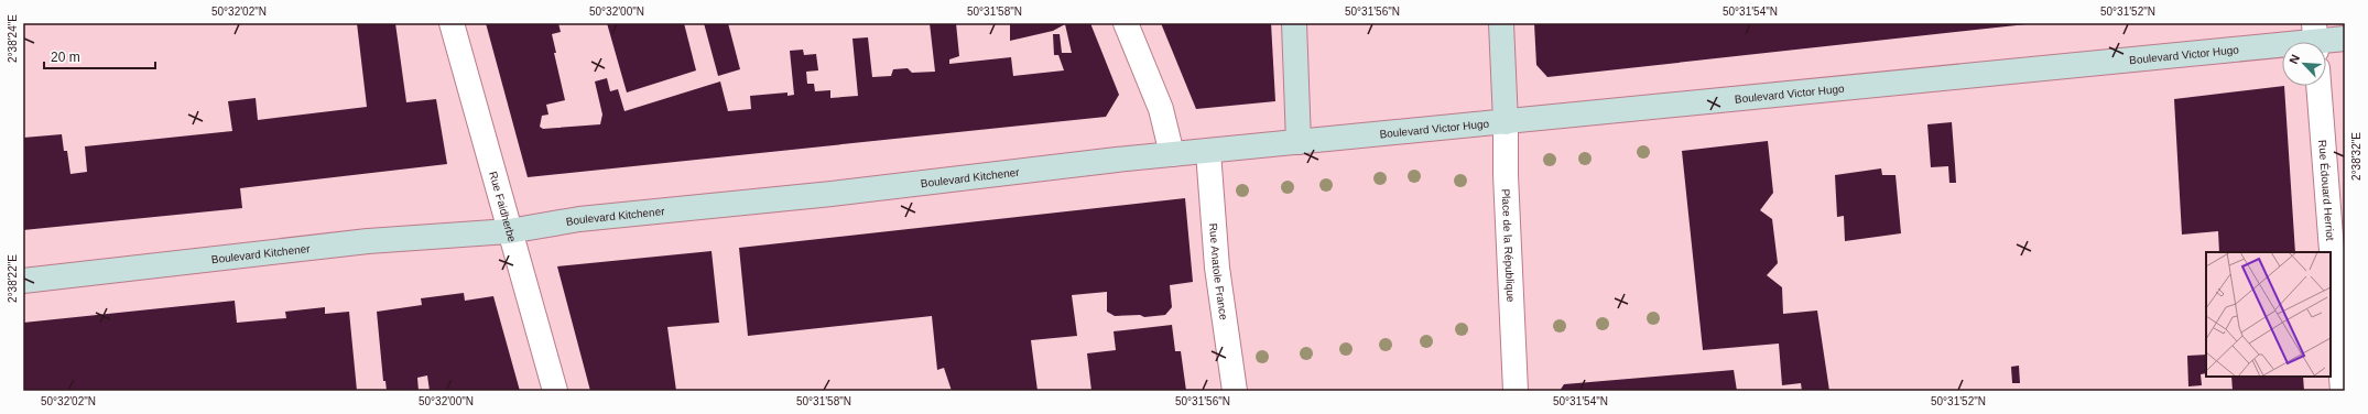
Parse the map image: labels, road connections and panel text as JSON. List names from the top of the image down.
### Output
{
  "streets": {
    "main road": ["Boulevard Victor Hugo", "Boulevard Kitchener"],
    "street": [
      "Rue Édouard Herriot",
      "Rue Faidherbe",
      "Place de la République",
      "Rue Anatole France"
    ]
  },
  "crossings": [
    ["Boulevard Victor Hugo", "Boulevard Kitchener"],
    ["Boulevard Victor Hugo", "Place de la République"],
    ["Boulevard Victor Hugo", "Rue Anatole France"],
    ["Boulevard Kitchener", "Rue Faidherbe"],
    ["Boulevard Kitchener", "Rue Anatole France"]
  ],
  "scale_bar": "20 m",
  "north": "top left",
  "coordinates": [
    "50°32'02\"N",
    "50°32'00\"N",
    "50°31'58\"N",
    "50°31'56\"N",
    "50°31'54\"N",
    "50°31'52\"N",
    "2°38'24\"E",
    "2°38'32\"E",
    "2°38'22\"E"
  ]
}
